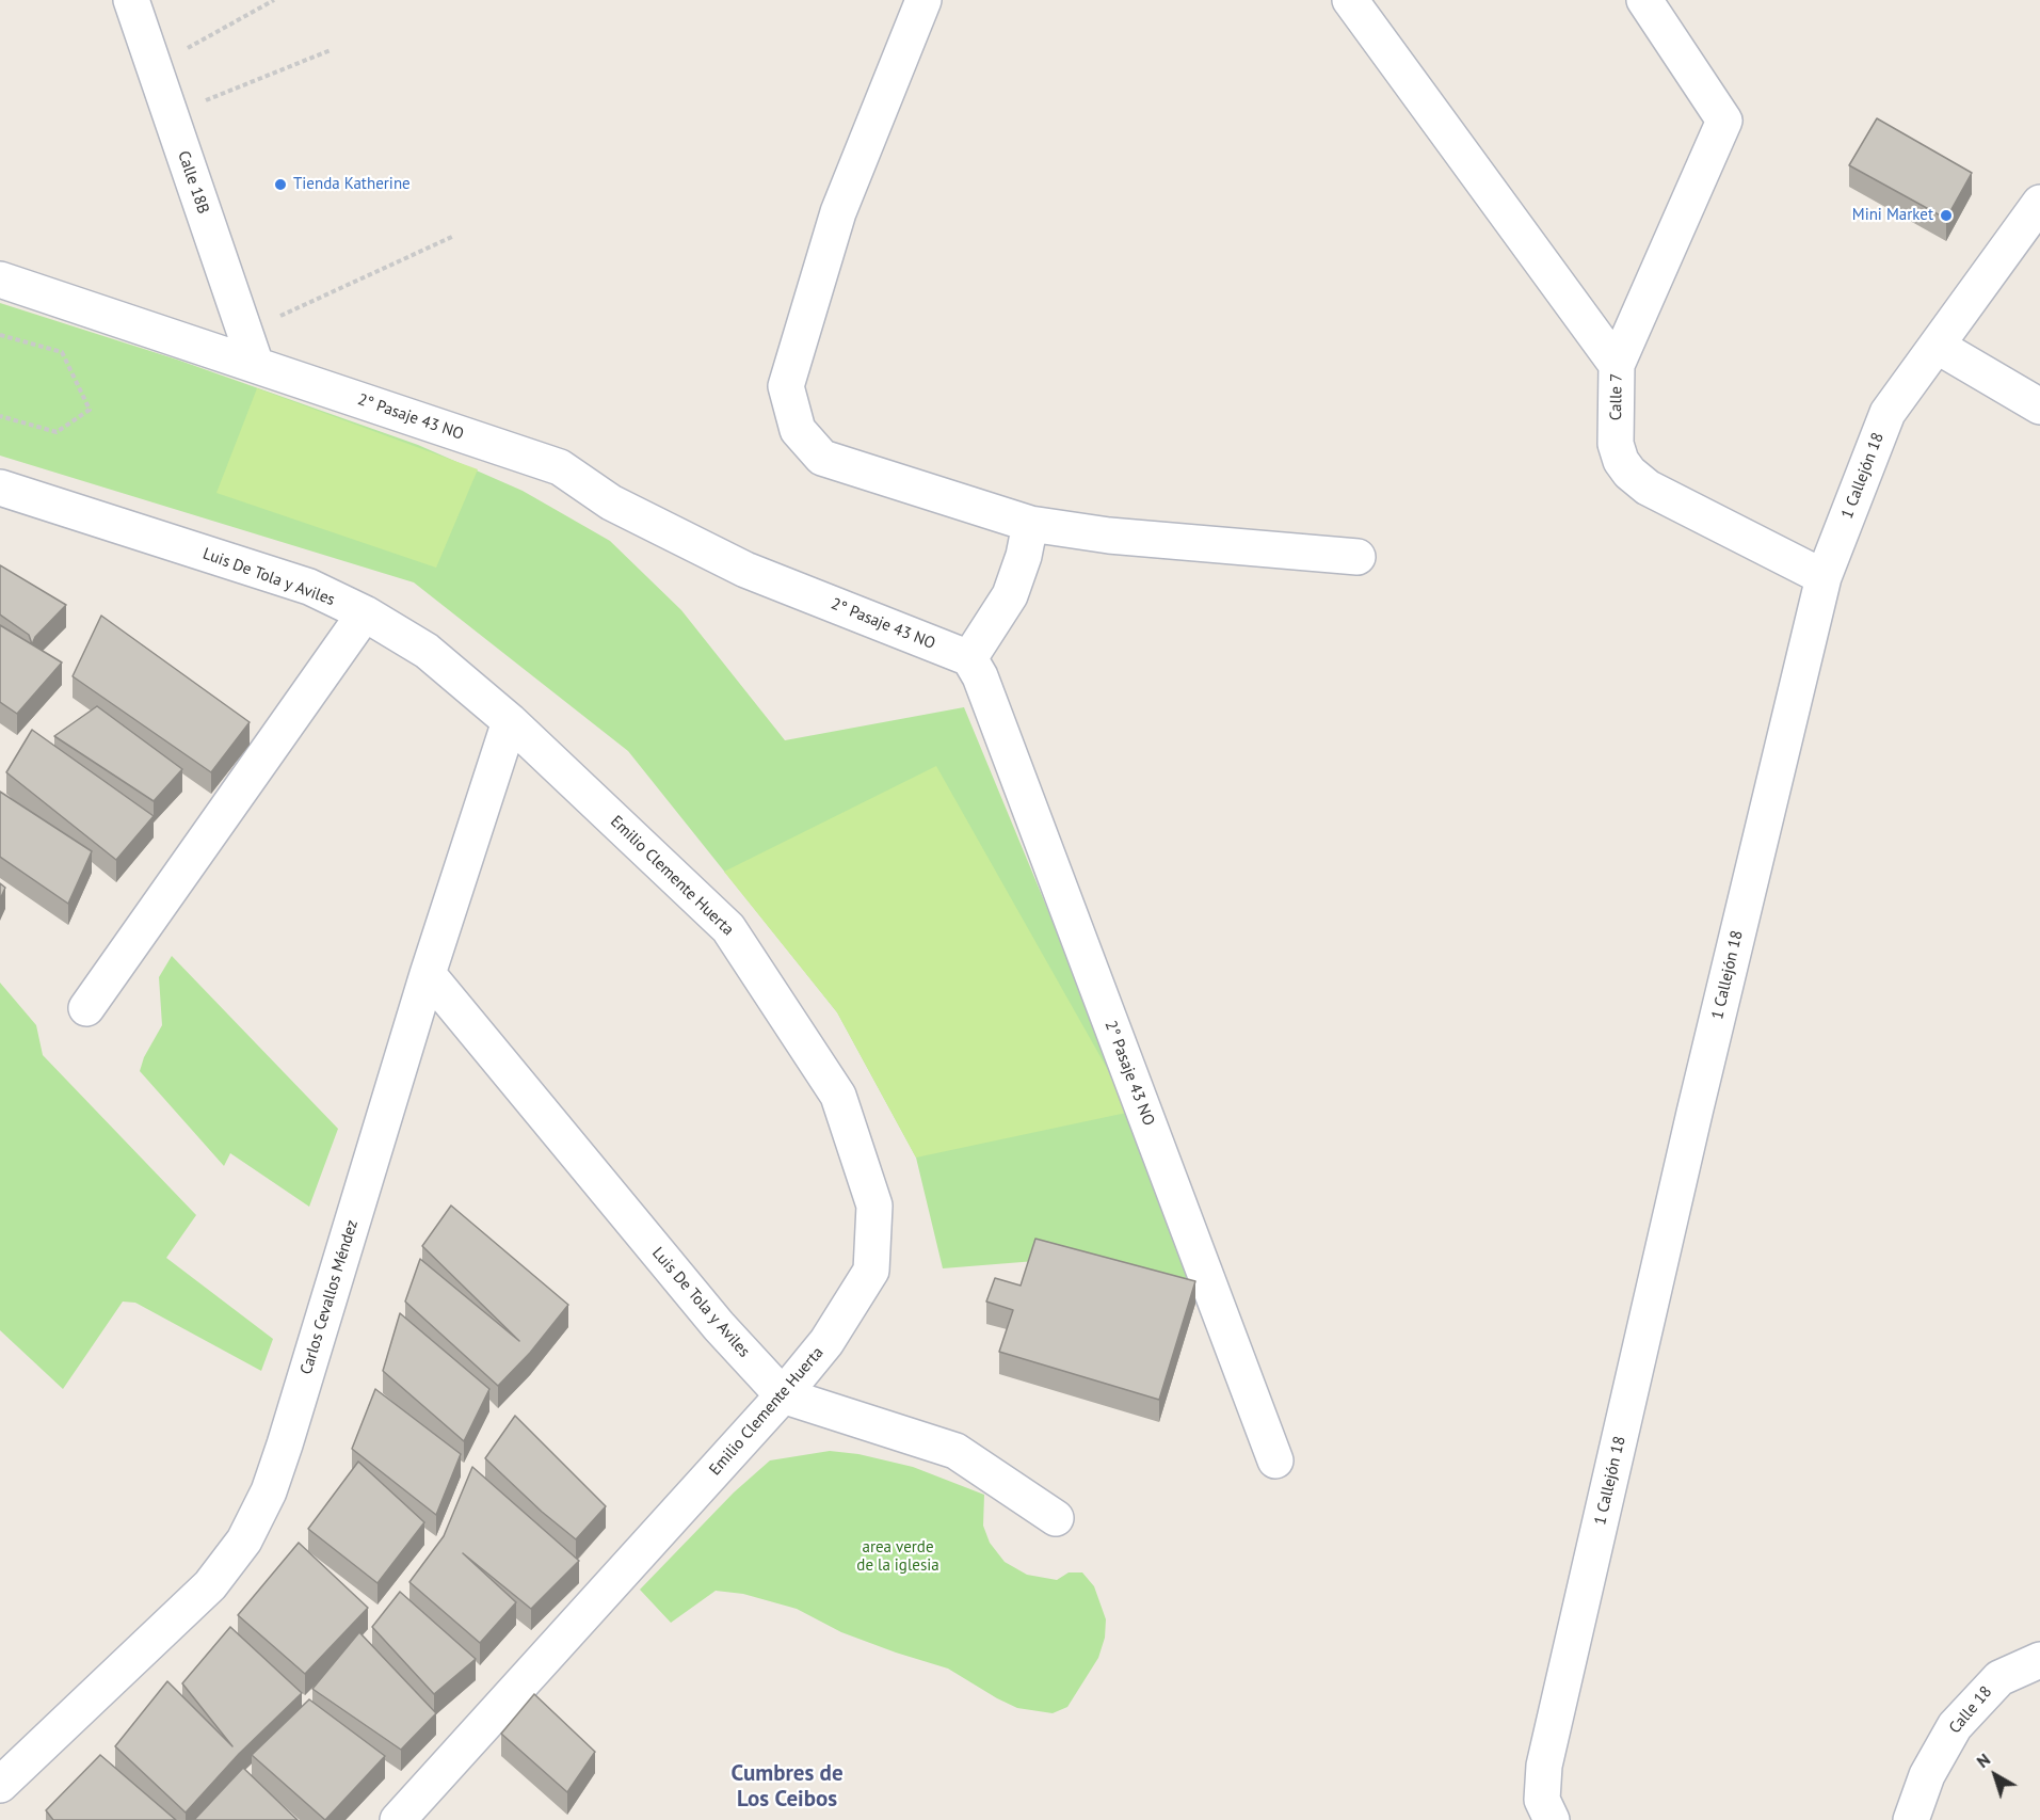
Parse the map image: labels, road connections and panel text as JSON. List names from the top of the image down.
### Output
{
  "streets": {
    "street": [
      "Calle 18B",
      "Calle 7",
      "2° Pasaje 43 NO",
      "1 Callejón 18",
      "Luis De Tola y Aviles",
      "Emilio Clemente Huerta",
      "Carlos Cevallos Méndez",
      "Calle 18"
    ]
  },
  "crossings": [
    ["Calle 18B", "2° Pasaje 43 NO"],
    ["Calle 7", "1 Callejón 18"],
    ["Luis De Tola y Aviles", "Emilio Clemente Huerta"],
    ["Luis De Tola y Aviles", "Carlos Cevallos Méndez"],
    ["Emilio Clemente Huerta", "Carlos Cevallos Méndez"]
  ],
  "districts": ["Cumbres de Los Ceibos"],
  "parks": ["area verde de la iglesia"],
  "places": ["Tienda Katherine", "Mini Market"],
  "north": "top left"
}
